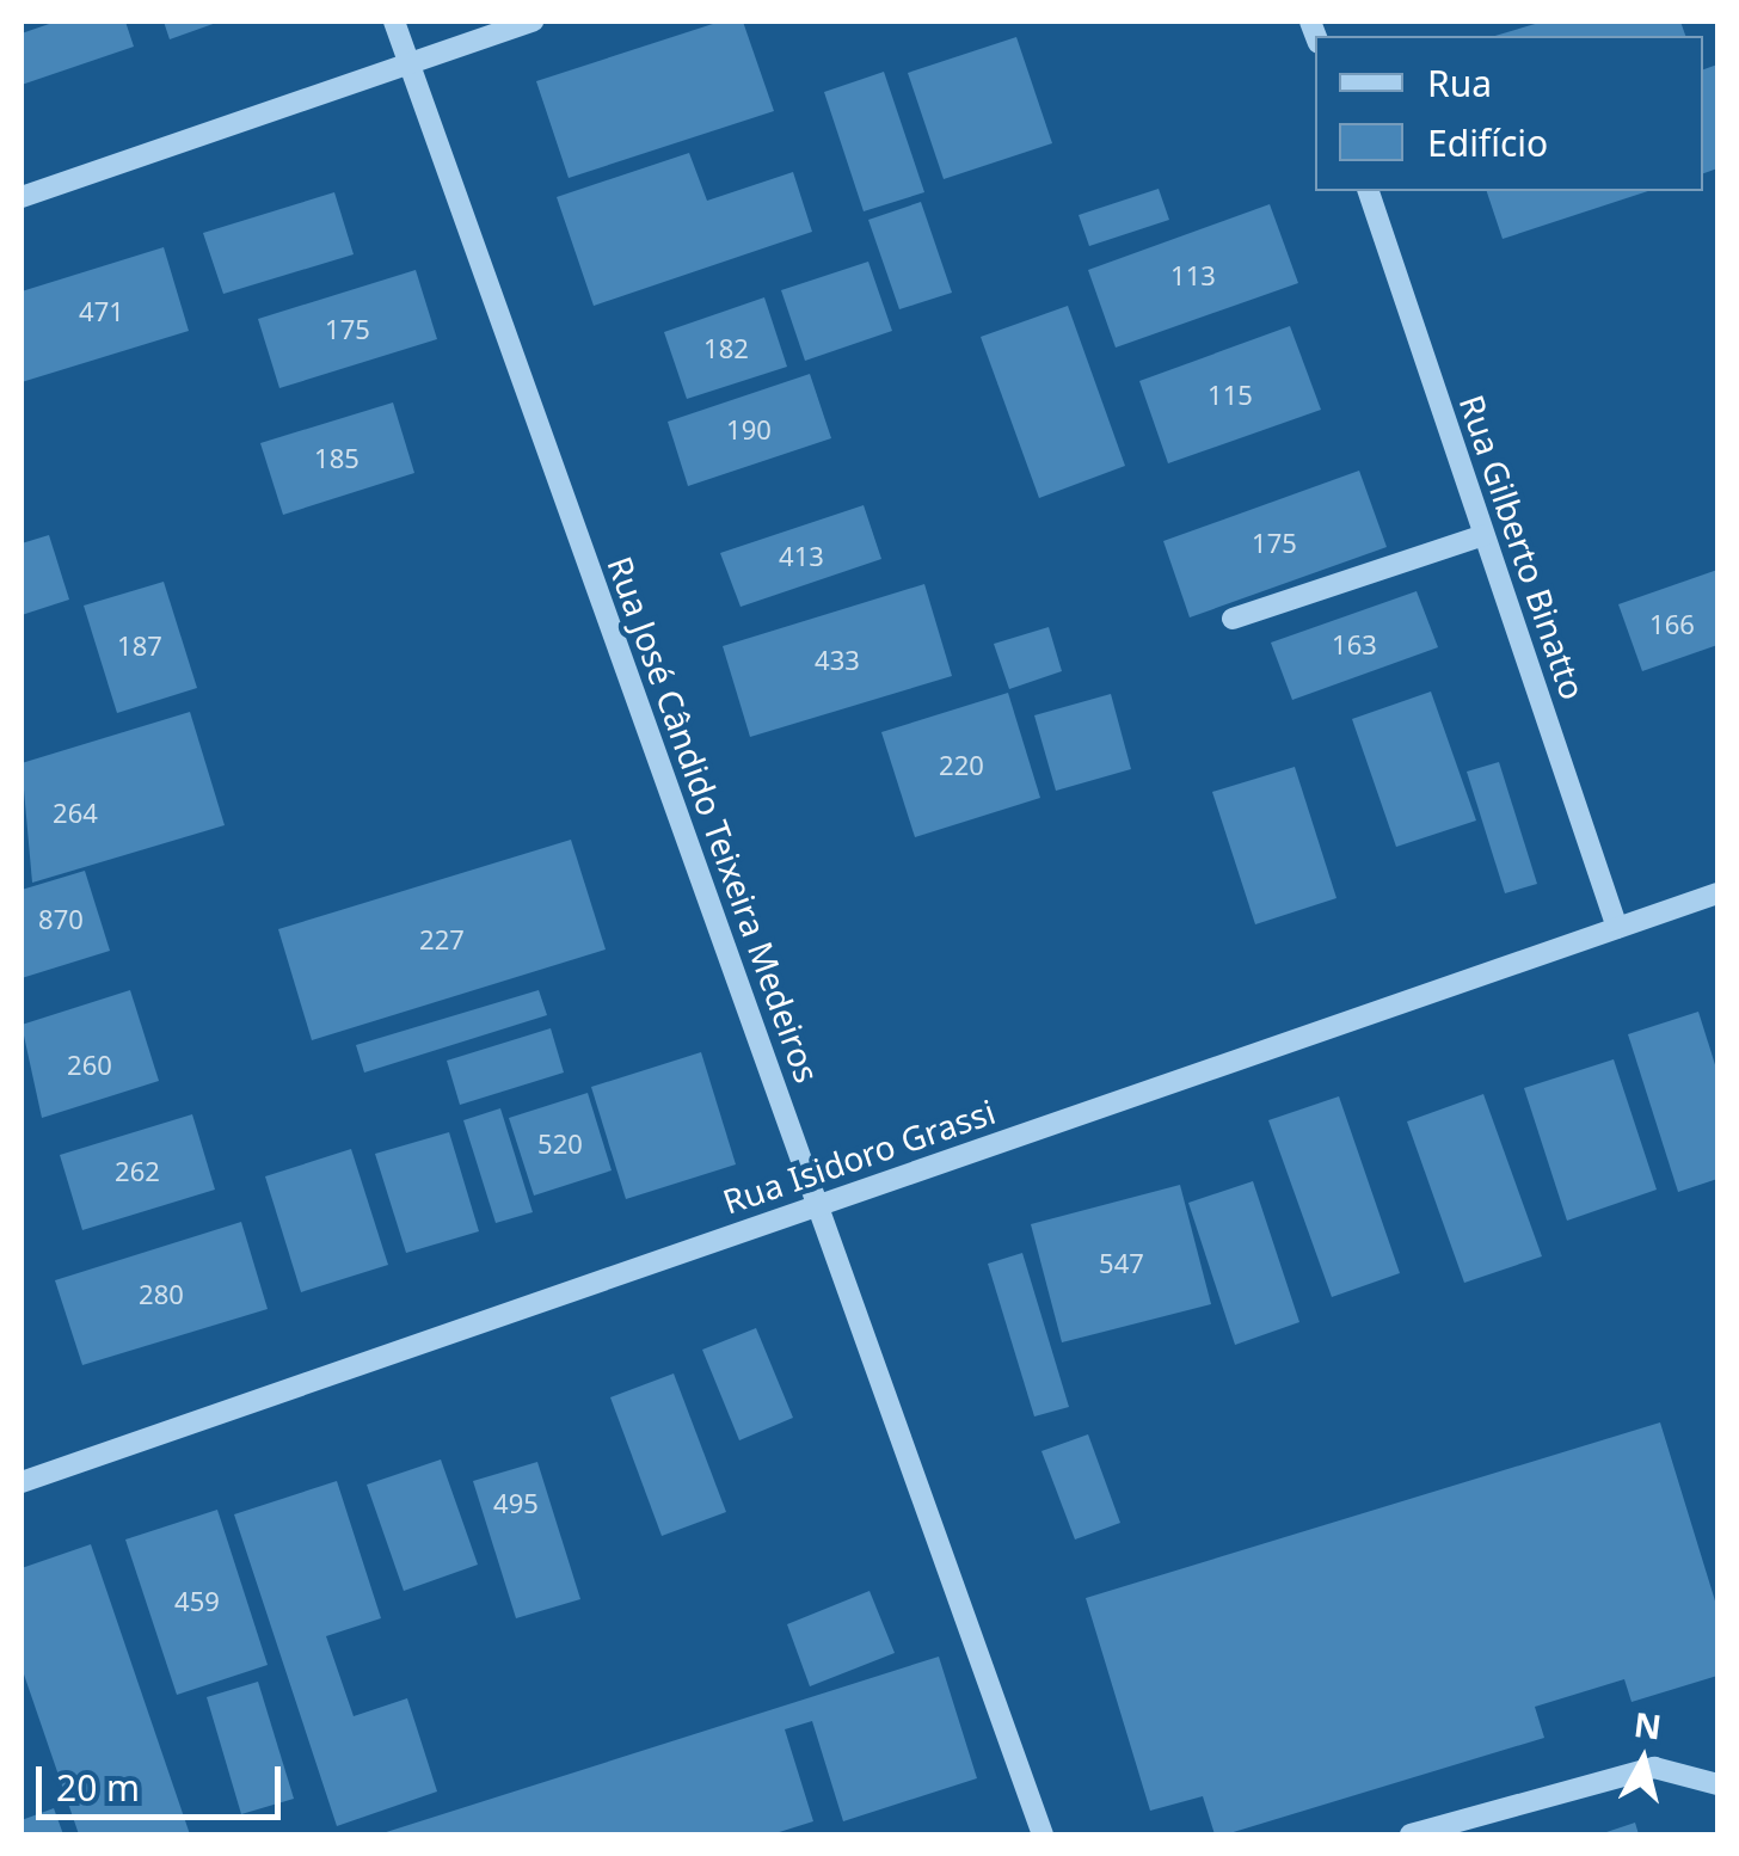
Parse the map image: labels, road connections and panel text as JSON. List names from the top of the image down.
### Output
{
  "streets": {
    "street": ["Rua Gilberto Binatto", "Rua José Cândido Teixeira Medeiros", "Rua Isidoro Grassi"]
  },
  "crossings": [
    ["Rua Gilberto Binatto", "Rua Isidoro Grassi"],
    ["Rua José Cândido Teixeira Medeiros", "Rua Isidoro Grassi"]
  ],
  "house_numbers": [
    "113",
    "471",
    "175",
    "182",
    "115",
    "190",
    "185",
    "175",
    "413",
    "166",
    "163",
    "187",
    "433",
    "220",
    "264",
    "870",
    "227",
    "260",
    "520",
    "262",
    "547",
    "280",
    "495",
    "459"
  ],
  "legend": ["Rua", "Edifício"],
  "scale_bar": "20 m",
  "north": "top"
}
